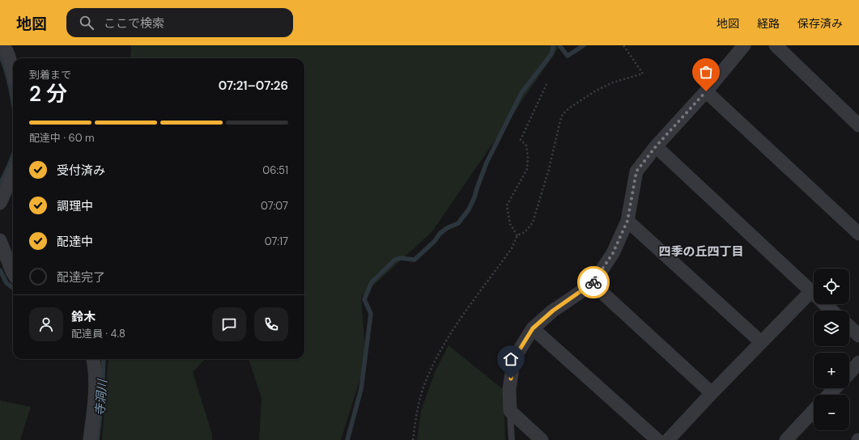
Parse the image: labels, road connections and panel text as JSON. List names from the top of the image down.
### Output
{
  "districts": ["四季の丘四丁目"],
  "water": ["寺洞川"],
  "page": {
    "header": "地図",
    "search": "ここで検索",
    "nav": ["地図", "経路", "保存済み"],
    "heading": ["2 分", "到着まで", "07:21–07:26"],
    "panel": ["鈴木", "配達員 · 4.8"],
    "bar": "配達中 · 60 m",
    "list": [
      ["受付済み", "06:51"],
      ["調理中", "07:07"],
      ["配達中", "07:17"],
      "配達完了"
    ],
    "map_buttons": ["+", "−"]
  }
}
